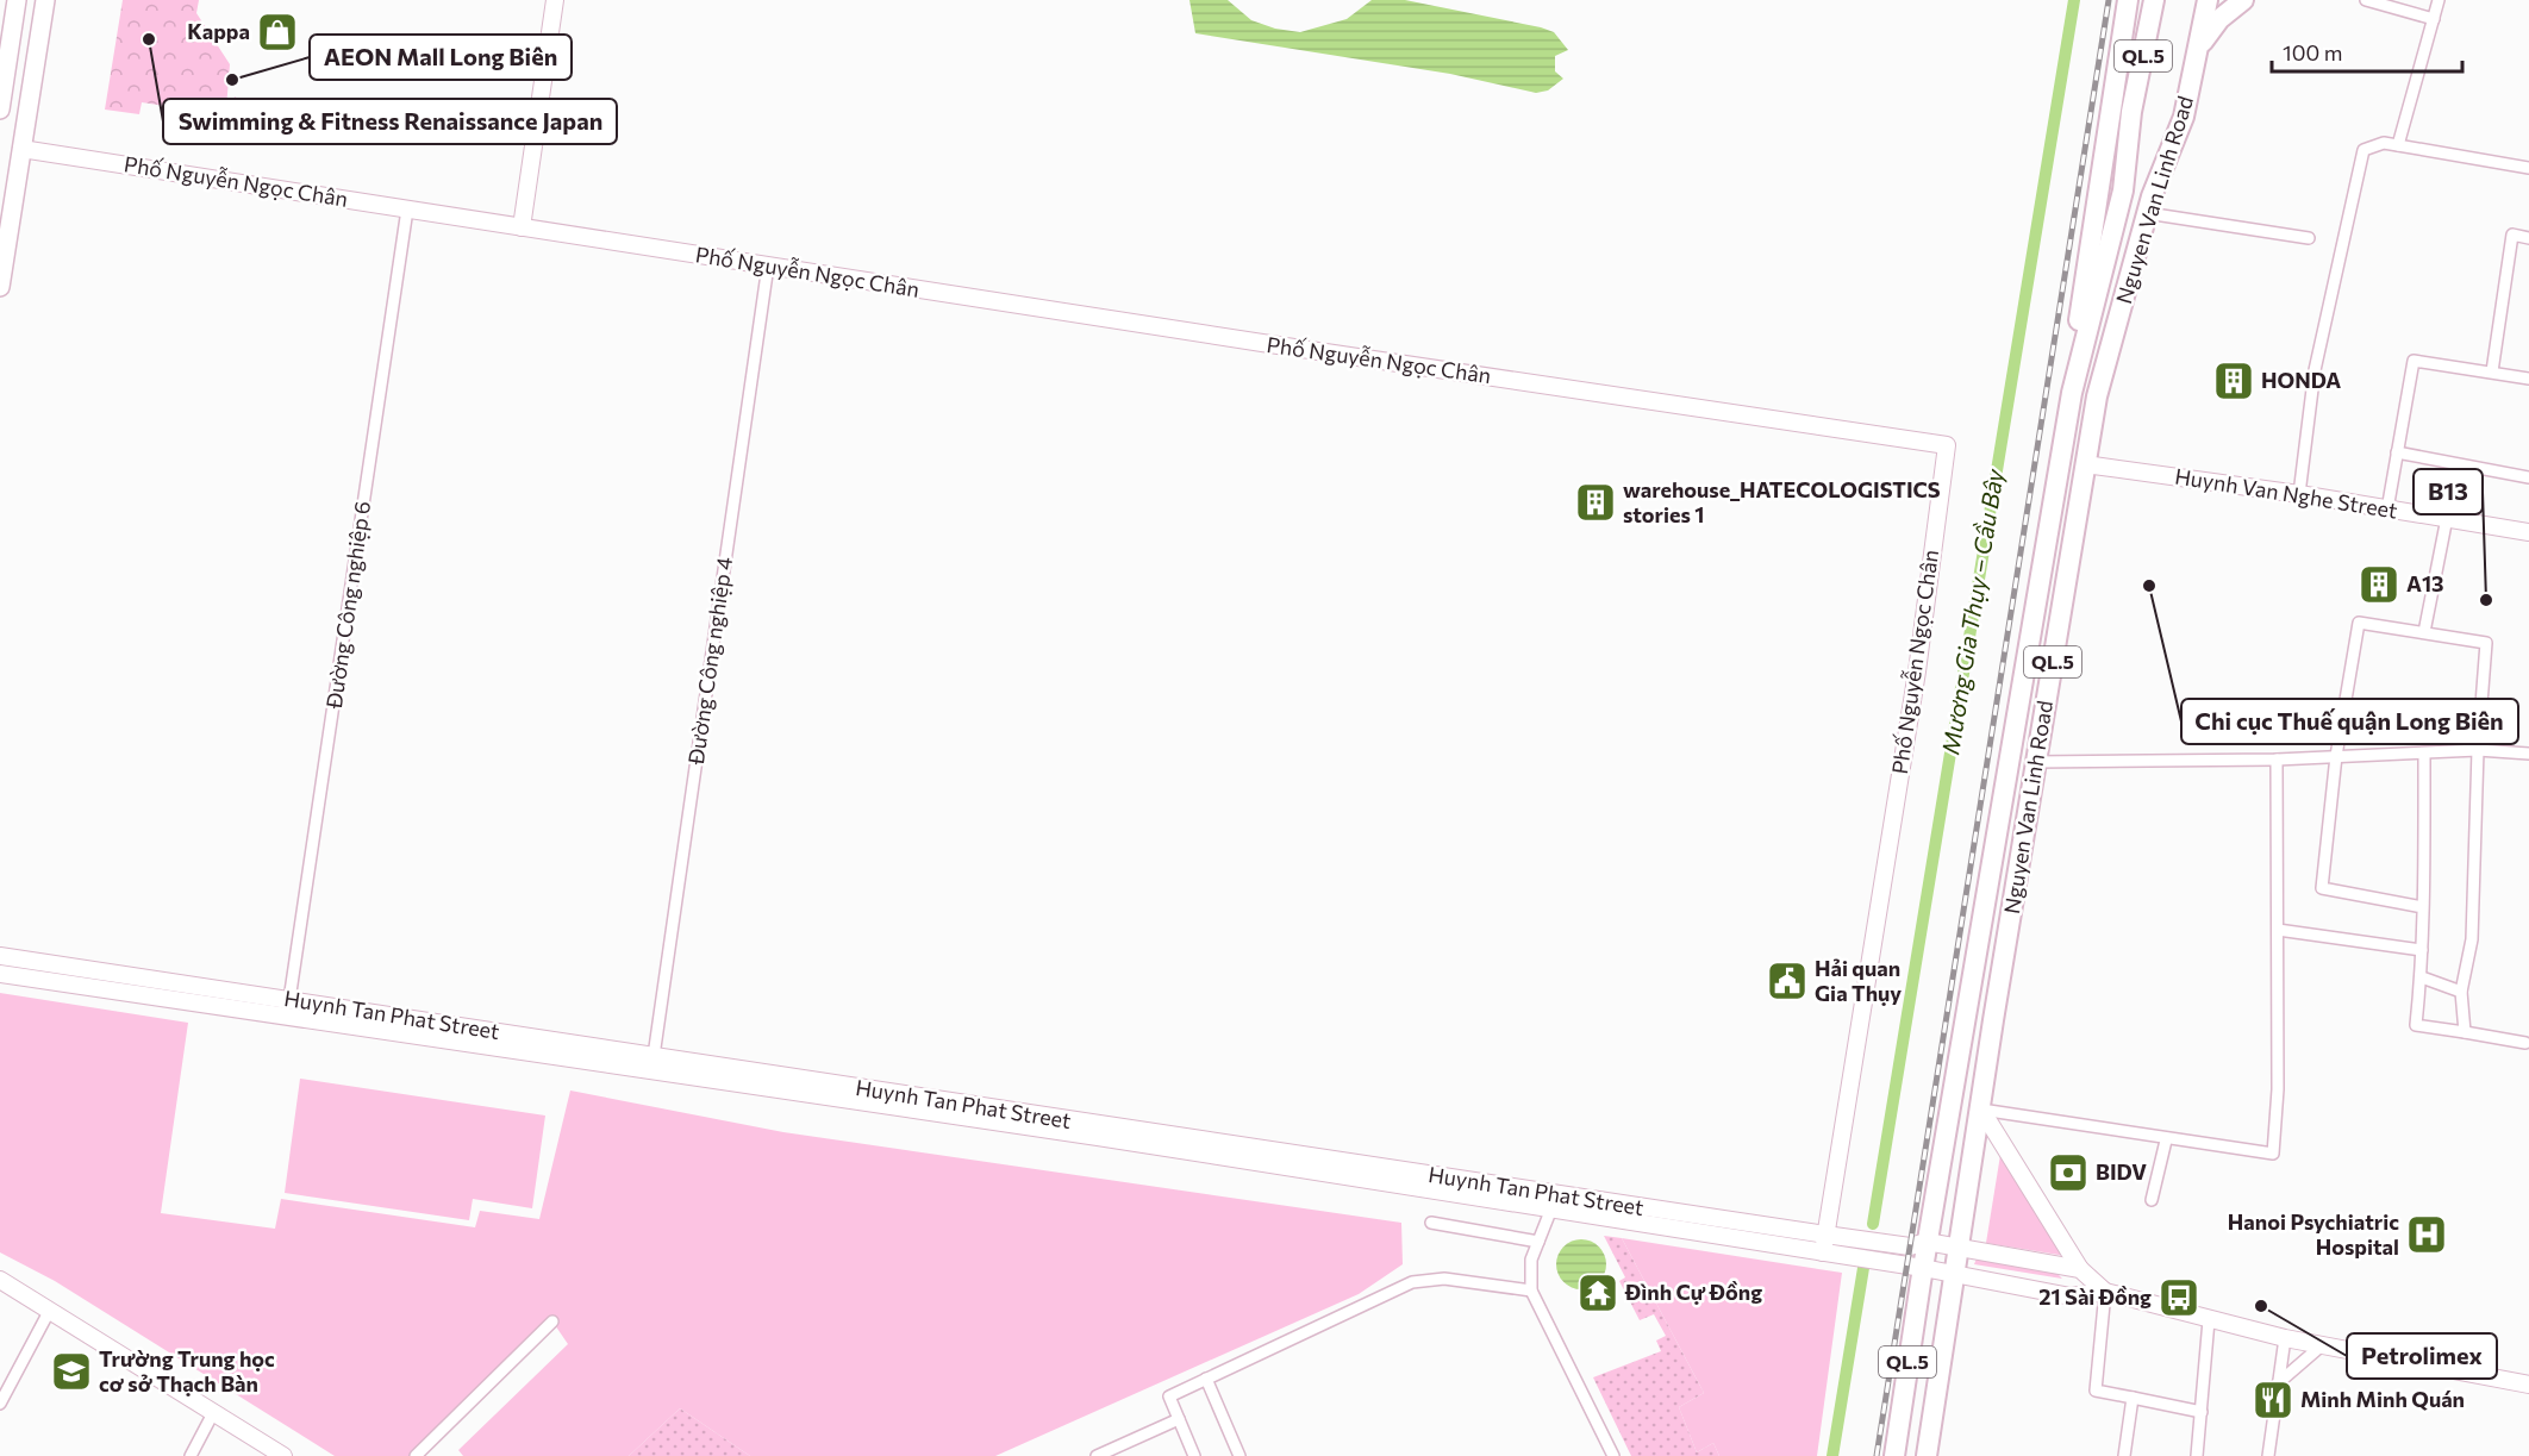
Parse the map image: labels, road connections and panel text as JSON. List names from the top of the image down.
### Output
{
  "streets": {
    "highway": ["QL.5", "Nguyen Van Linh Road"],
    "street": [
      "Phố Nguyễn Ngọc Chân",
      "Huynh Van Nghe Street",
      "Đường Công nghiệp 6",
      "Đường Công nghiệp 4",
      "Huynh Tan Phat Street"
    ]
  },
  "crossings": [
    ["Phố Nguyễn Ngọc Chân", "Đường Công nghiệp 6"],
    ["Phố Nguyễn Ngọc Chân", "Đường Công nghiệp 4"],
    ["Phố Nguyễn Ngọc Chân", "Huynh Tan Phat Street"],
    ["Nguyen Van Linh Road", "Huynh Van Nghe Street"],
    ["Nguyen Van Linh Road", "Huynh Tan Phat Street"],
    ["Đường Công nghiệp 6", "Huynh Tan Phat Street"],
    ["Đường Công nghiệp 4", "Huynh Tan Phat Street"]
  ],
  "water": ["Mương Gia Thụy – Cầu Bây"],
  "places": {
    "shop": ["Kappa"],
    "other": [
      "Swimming & Fitness Renaissance Japan",
      "AEON Mall Long Biên",
      "Chi cục Thuế quận Long Biên",
      "B13",
      "Petrolimex"
    ],
    "building": ["HONDA", "warehouse_HATECOLOGISTICS stories 1", "A13"],
    "public building": ["Hải quan Gia Thụy"],
    "bank": ["BIDV"],
    "hospital": ["Hanoi Psychiatric Hospital"],
    "temple": ["Đình Cự Đồng"],
    "bus stop": ["21 Sài Đồng"],
    "school or university": ["Trường Trung học cơ sở Thạch Bàn"],
    "restaurant": ["Minh Minh Quán"]
  },
  "scale_bar": "100 m"
}
